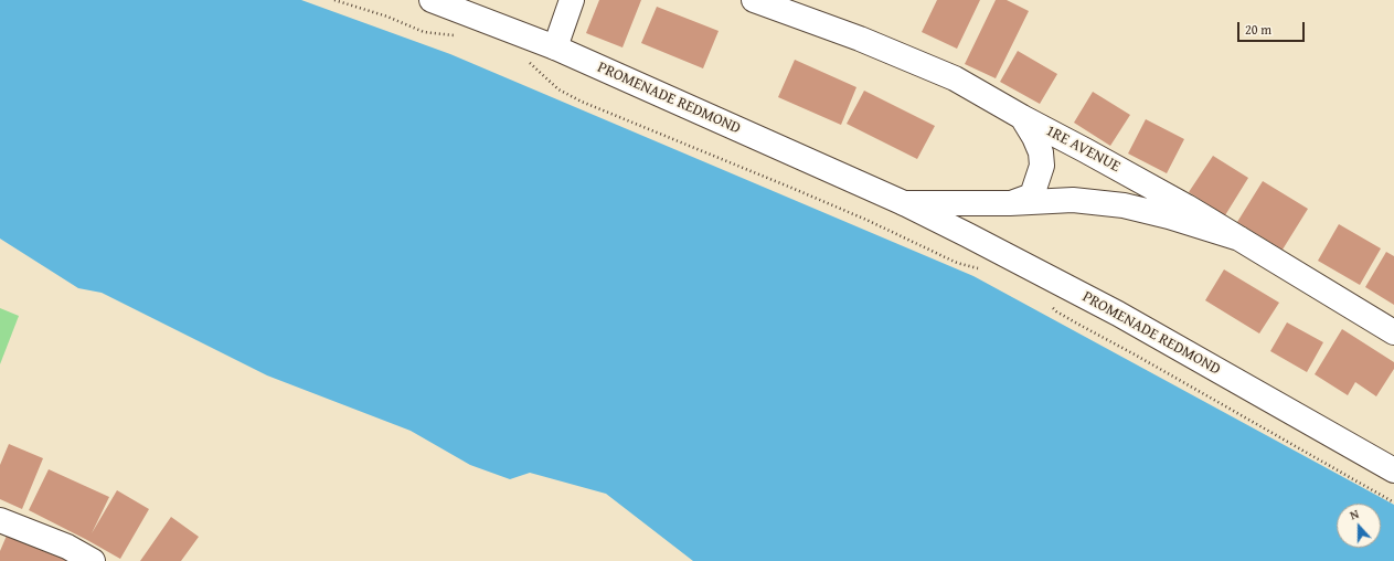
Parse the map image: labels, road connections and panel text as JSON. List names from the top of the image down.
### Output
{
  "streets": {
    "street": ["PROMENADE REDMOND", "1RE AVENUE"]
  },
  "crossings": [
    ["PROMENADE REDMOND", "1RE AVENUE"]
  ],
  "scale_bar": "20 m",
  "north": "top"
}
